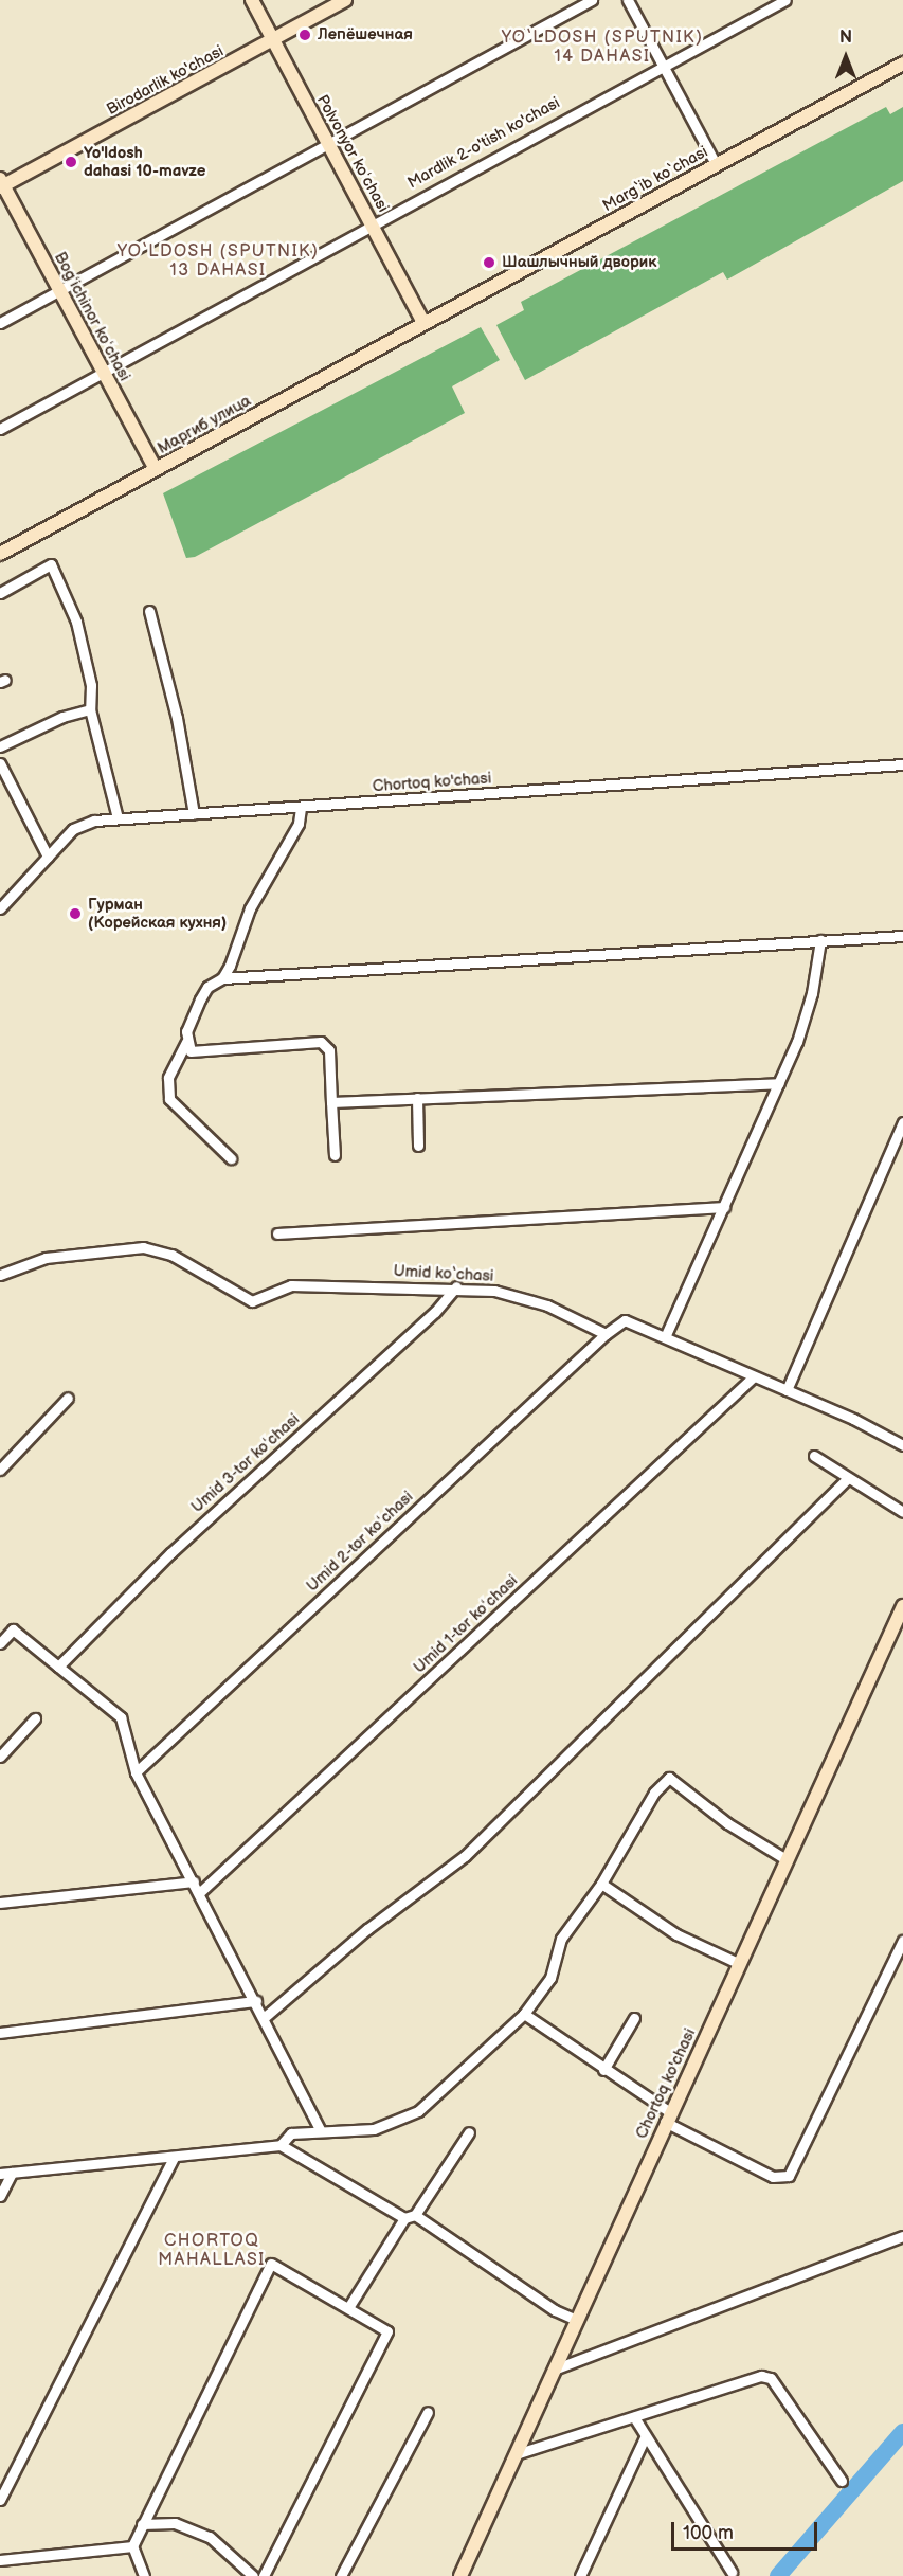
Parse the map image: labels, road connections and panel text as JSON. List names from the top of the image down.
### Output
{
  "streets": {
    "street": [
      "Birodarlik ko'chasi",
      "Mardlik 2-o'tish ko'chasi",
      "Polvonyor koʻchasi",
      "Marg‘ib ko‘chasi",
      "Bogʻichinor koʻchasi",
      "Маргиб улица",
      "Chortoq ko'chasi",
      "Umid ko‘chasi",
      "Umid 3-tor koʻchasi",
      "Umid 2-tor koʻchasi",
      "Umid 1-tor koʻchasi"
    ]
  },
  "crossings": [
    ["Birodarlik ko'chasi", "Polvonyor koʻchasi"],
    ["Birodarlik ko'chasi", "Bogʻichinor koʻchasi"],
    ["Mardlik 2-o'tish ko'chasi", "Polvonyor koʻchasi"],
    ["Mardlik 2-o'tish ko'chasi", "Bogʻichinor koʻchasi"],
    ["Polvonyor koʻchasi", "Marg‘ib ko‘chasi"],
    ["Polvonyor koʻchasi", "Маргиб улица"],
    ["Marg‘ib ko‘chasi", "Маргиб улица"],
    ["Bogʻichinor koʻchasi", "Маргиб улица"],
    ["Umid ko‘chasi", "Umid 3-tor koʻchasi"],
    ["Umid ko‘chasi", "Umid 2-tor koʻchasi"]
  ],
  "districts": ["YO‘LDOSH (SPUTNIK) 14 DAHASI", "YO‘LDOSH (SPUTNIK) 13 DAHASI", "CHORTOQ MAHALLASI"],
  "places": [
    "Лепёшечная",
    "Yo'ldosh dahasi 10-mavze",
    "Шашлычный дворик",
    "Гурман (Корейская кухня)"
  ],
  "scale_bar": "100 m",
  "north": "top"
}
